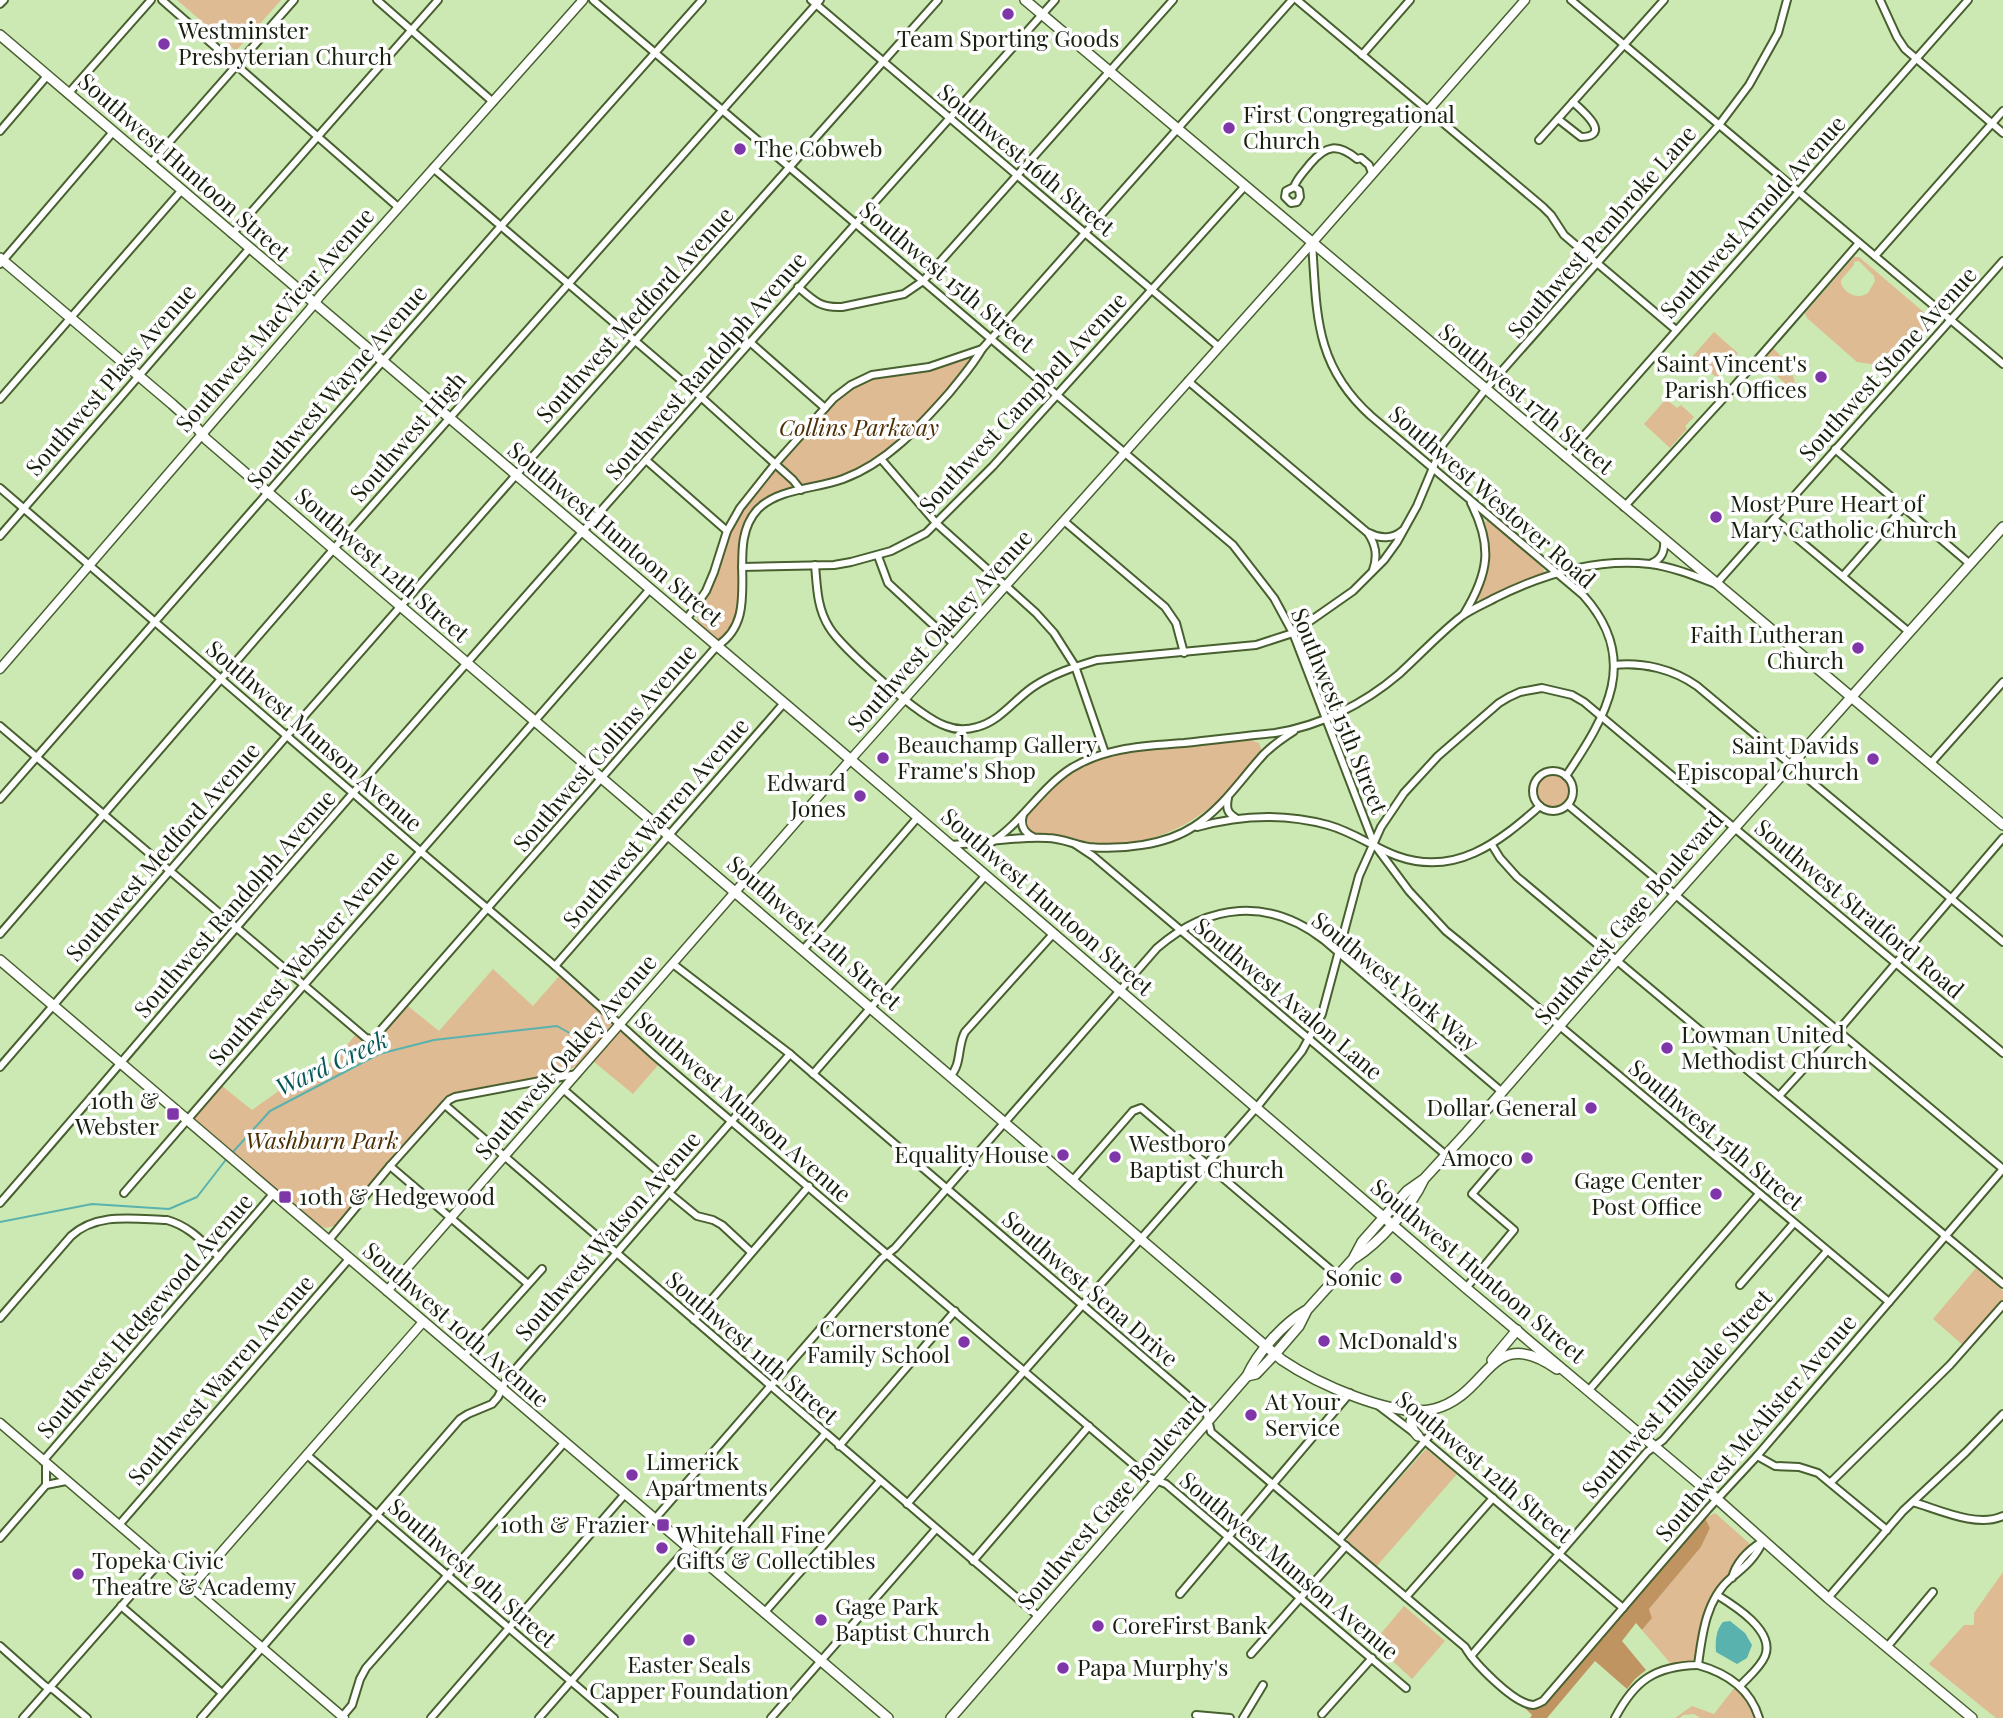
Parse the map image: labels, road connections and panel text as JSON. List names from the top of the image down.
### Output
{
  "streets": {
    "main road": [
      "Southwest Huntoon Street",
      "Southwest 17th Street",
      "Southwest 12th Street",
      "Southwest Gage Boulevard",
      "Southwest 10th Avenue"
    ],
    "street": [
      "Southwest 16th Street",
      "Southwest Arnold Avenue",
      "Southwest Pembroke Lane",
      "Southwest 15th Street",
      "Southwest Medford Avenue",
      "Southwest MacVicar Avenue",
      "Southwest Stone Avenue",
      "Southwest Randolph Avenue",
      "Southwest Plass Avenue",
      "Southwest Wayne Avenue",
      "Southwest Campbell Avenue",
      "Southwest High",
      "Southwest Westover Road",
      "Southwest Oakley Avenue",
      "Southwest Munson Avenue",
      "Southwest Collins Avenue",
      "Southwest Warren Avenue",
      "Southwest Stratford Road",
      "Southwest Webster Avenue",
      "Southwest York Way",
      "Southwest Avalon Lane",
      "Southwest Watson Avenue",
      "Southwest Sena Drive",
      "Southwest Hedgewood Avenue",
      "Southwest 11th Street",
      "Southwest Hillsdale Street",
      "Southwest McAlister Avenue",
      "Southwest 9th Street"
    ]
  },
  "crossings": [
    ["Southwest 16th Street", "Southwest Medford Avenue"],
    ["Southwest 16th Street", "Southwest Randolph Avenue"],
    ["Southwest 16th Street", "Southwest Campbell Avenue"],
    ["Southwest 16th Street", "Southwest High"],
    ["Southwest 16th Street", "Southwest Oakley Avenue"],
    ["Southwest 16th Street", "Southwest Collins Avenue"],
    ["Southwest Huntoon Street", "Southwest Medford Avenue"],
    ["Southwest Huntoon Street", "Southwest MacVicar Avenue"],
    ["Southwest Huntoon Street", "Southwest Randolph Avenue"],
    ["Southwest Huntoon Street", "Southwest Plass Avenue"],
    ["Southwest Huntoon Street", "Southwest Wayne Avenue"],
    ["Southwest Huntoon Street", "Southwest High"],
    ["Southwest Huntoon Street", "Southwest Oakley Avenue"],
    ["Southwest Huntoon Street", "Southwest Collins Avenue"],
    ["Southwest Huntoon Street", "Southwest Warren Avenue"],
    ["Southwest Huntoon Street", "Southwest Stratford Road"],
    ["Southwest Huntoon Street", "Southwest Gage Boulevard"],
    ["Southwest Huntoon Street", "Southwest Webster Avenue"],
    ["Southwest Huntoon Street", "Southwest York Way"],
    ["Southwest Huntoon Street", "Southwest Hillsdale Street"],
    ["Southwest Huntoon Street", "Southwest McAlister Avenue"],
    ["Southwest Arnold Avenue", "Southwest 17th Street"],
    ["Southwest Pembroke Lane", "Southwest 15th Street"],
    ["Southwest Pembroke Lane", "Southwest 17th Street"],
    ["Southwest Pembroke Lane", "Southwest Campbell Avenue"],
    ["Southwest Pembroke Lane", "Southwest Westover Road"],
    ["Southwest Pembroke Lane", "Southwest Oakley Avenue"],
    ["Southwest 15th Street", "Southwest Medford Avenue"],
    ["Southwest 15th Street", "Southwest Randolph Avenue"],
    ["Southwest 15th Street", "Southwest Wayne Avenue"],
    ["Southwest 15th Street", "Southwest Campbell Avenue"],
    ["Southwest 15th Street", "Southwest High"],
    ["Southwest 15th Street", "Southwest Oakley Avenue"],
    ["Southwest 15th Street", "Southwest Collins Avenue"],
    ["Southwest 15th Street", "Southwest Stratford Road"],
    ["Southwest 15th Street", "Southwest Gage Boulevard"],
    ["Southwest 15th Street", "Southwest Hillsdale Street"],
    ["Southwest 15th Street", "Southwest McAlister Avenue"],
    ["Southwest Medford Avenue", "Southwest 12th Street"],
    ["Southwest Medford Avenue", "Southwest Munson Avenue"],
    ["Southwest Medford Avenue", "Southwest 10th Avenue"],
    ["Southwest MacVicar Avenue", "Southwest 12th Street"],
    ["Southwest MacVicar Avenue", "Southwest Munson Avenue"],
    ["Southwest Stone Avenue", "Southwest 17th Street"],
    ["Southwest Randolph Avenue", "Southwest 17th Street"],
    ["Southwest Randolph Avenue", "Southwest 12th Street"],
    ["Southwest Randolph Avenue", "Southwest Munson Avenue"],
    ["Southwest Randolph Avenue", "Southwest 10th Avenue"],
    ["Southwest Plass Avenue", "Southwest 12th Street"],
    ["Southwest Plass Avenue", "Southwest Munson Avenue"],
    ["Southwest Wayne Avenue", "Southwest 12th Street"],
    ["Southwest Wayne Avenue", "Southwest Munson Avenue"],
    ["Southwest 17th Street", "Southwest Campbell Avenue"],
    ["Southwest 17th Street", "Southwest Westover Road"],
    ["Southwest 17th Street", "Southwest Oakley Avenue"],
    ["Southwest 17th Street", "Southwest Collins Avenue"],
    ["Southwest 17th Street", "Southwest Gage Boulevard"],
    ["Southwest Campbell Avenue", "Southwest Collins Avenue"],
    ["Southwest High", "Southwest 12th Street"],
    ["Southwest High", "Southwest Munson Avenue"],
    ["Southwest Westover Road", "Southwest Oakley Avenue"],
    ["Southwest Westover Road", "Southwest Stratford Road"],
    ["Southwest 12th Street", "Southwest Oakley Avenue"],
    ["Southwest 12th Street", "Southwest Collins Avenue"],
    ["Southwest 12th Street", "Southwest Warren Avenue"],
    ["Southwest 12th Street", "Southwest Stratford Road"],
    ["Southwest 12th Street", "Southwest Gage Boulevard"],
    ["Southwest 12th Street", "Southwest Webster Avenue"],
    ["Southwest 12th Street", "Southwest York Way"],
    ["Southwest 12th Street", "Southwest Hillsdale Street"],
    ["Southwest 12th Street", "Southwest McAlister Avenue"],
    ["Southwest Oakley Avenue", "Southwest Munson Avenue"],
    ["Southwest Oakley Avenue", "Southwest Sena Drive"],
    ["Southwest Oakley Avenue", "Southwest 10th Avenue"],
    ["Southwest Oakley Avenue", "Southwest 11th Street"],
    ["Southwest Munson Avenue", "Southwest Collins Avenue"],
    ["Southwest Munson Avenue", "Southwest Warren Avenue"],
    ["Southwest Munson Avenue", "Southwest Stratford Road"],
    ["Southwest Munson Avenue", "Southwest Gage Boulevard"],
    ["Southwest Munson Avenue", "Southwest Webster Avenue"],
    ["Southwest Munson Avenue", "Southwest York Way"],
    ["Southwest Munson Avenue", "Southwest Watson Avenue"],
    ["Southwest Collins Avenue", "Southwest Webster Avenue"],
    ["Southwest Warren Avenue", "Southwest 10th Avenue"],
    ["Southwest Stratford Road", "Southwest Gage Boulevard"],
    ["Southwest Stratford Road", "Southwest York Way"],
    ["Southwest Stratford Road", "Southwest Avalon Lane"],
    ["Southwest Stratford Road", "Southwest Sena Drive"],
    ["Southwest Stratford Road", "Southwest 11th Street"],
    ["Southwest Gage Boulevard", "Southwest York Way"],
    ["Southwest Gage Boulevard", "Southwest Avalon Lane"],
    ["Southwest Gage Boulevard", "Southwest Sena Drive"],
    ["Southwest Gage Boulevard", "Southwest 11th Street"],
    ["Southwest Webster Avenue", "Southwest 10th Avenue"],
    ["Southwest York Way", "Southwest Avalon Lane"],
    ["Southwest York Way", "Southwest Sena Drive"],
    ["Southwest York Way", "Southwest 10th Avenue"],
    ["Southwest York Way", "Southwest 11th Street"],
    ["Southwest Watson Avenue", "Southwest Sena Drive"],
    ["Southwest Watson Avenue", "Southwest 10th Avenue"],
    ["Southwest Watson Avenue", "Southwest 11th Street"],
    ["Southwest Watson Avenue", "Southwest 9th Street"],
    ["Southwest Sena Drive", "Southwest Hillsdale Street"],
    ["Southwest Sena Drive", "Southwest McAlister Avenue"],
    ["Southwest Hedgewood Avenue", "Southwest 10th Avenue"]
  ],
  "water": ["Ward Creek"],
  "parks": ["Collins Parkway", "Washburn Park"],
  "places": {
    "other": [
      "Team Sporting Goods",
      "Westminster Presbyterian Church",
      "First Congregational Church",
      "The Cobweb",
      "Saint Vincent's Parish Offices",
      "Most Pure Heart of Mary Catholic Church",
      "Faith Lutheran Church",
      "Beauchamp Gallery Frame's Shop",
      "Saint Davids Episcopal Church",
      "Edward Jones",
      "Lowman United Methodist Church",
      "Dollar General",
      "Equality House",
      "Westboro Baptist Church",
      "Amoco",
      "Gage Center Post Office",
      "Sonic",
      "McDonald's",
      "Cornerstone Family School",
      "At Your Service",
      "Limerick Apartments",
      "Whitehall Fine Gifts & Collectibles",
      "Topeka Civic Theatre & Academy",
      "Gage Park Baptist Church",
      "CoreFirst Bank",
      "Easter Seals Capper Foundation",
      "Papa Murphy's"
    ],
    "transit": ["10th & Webster", "10th & Hedgewood", "10th & Frazier"]
  }
}
